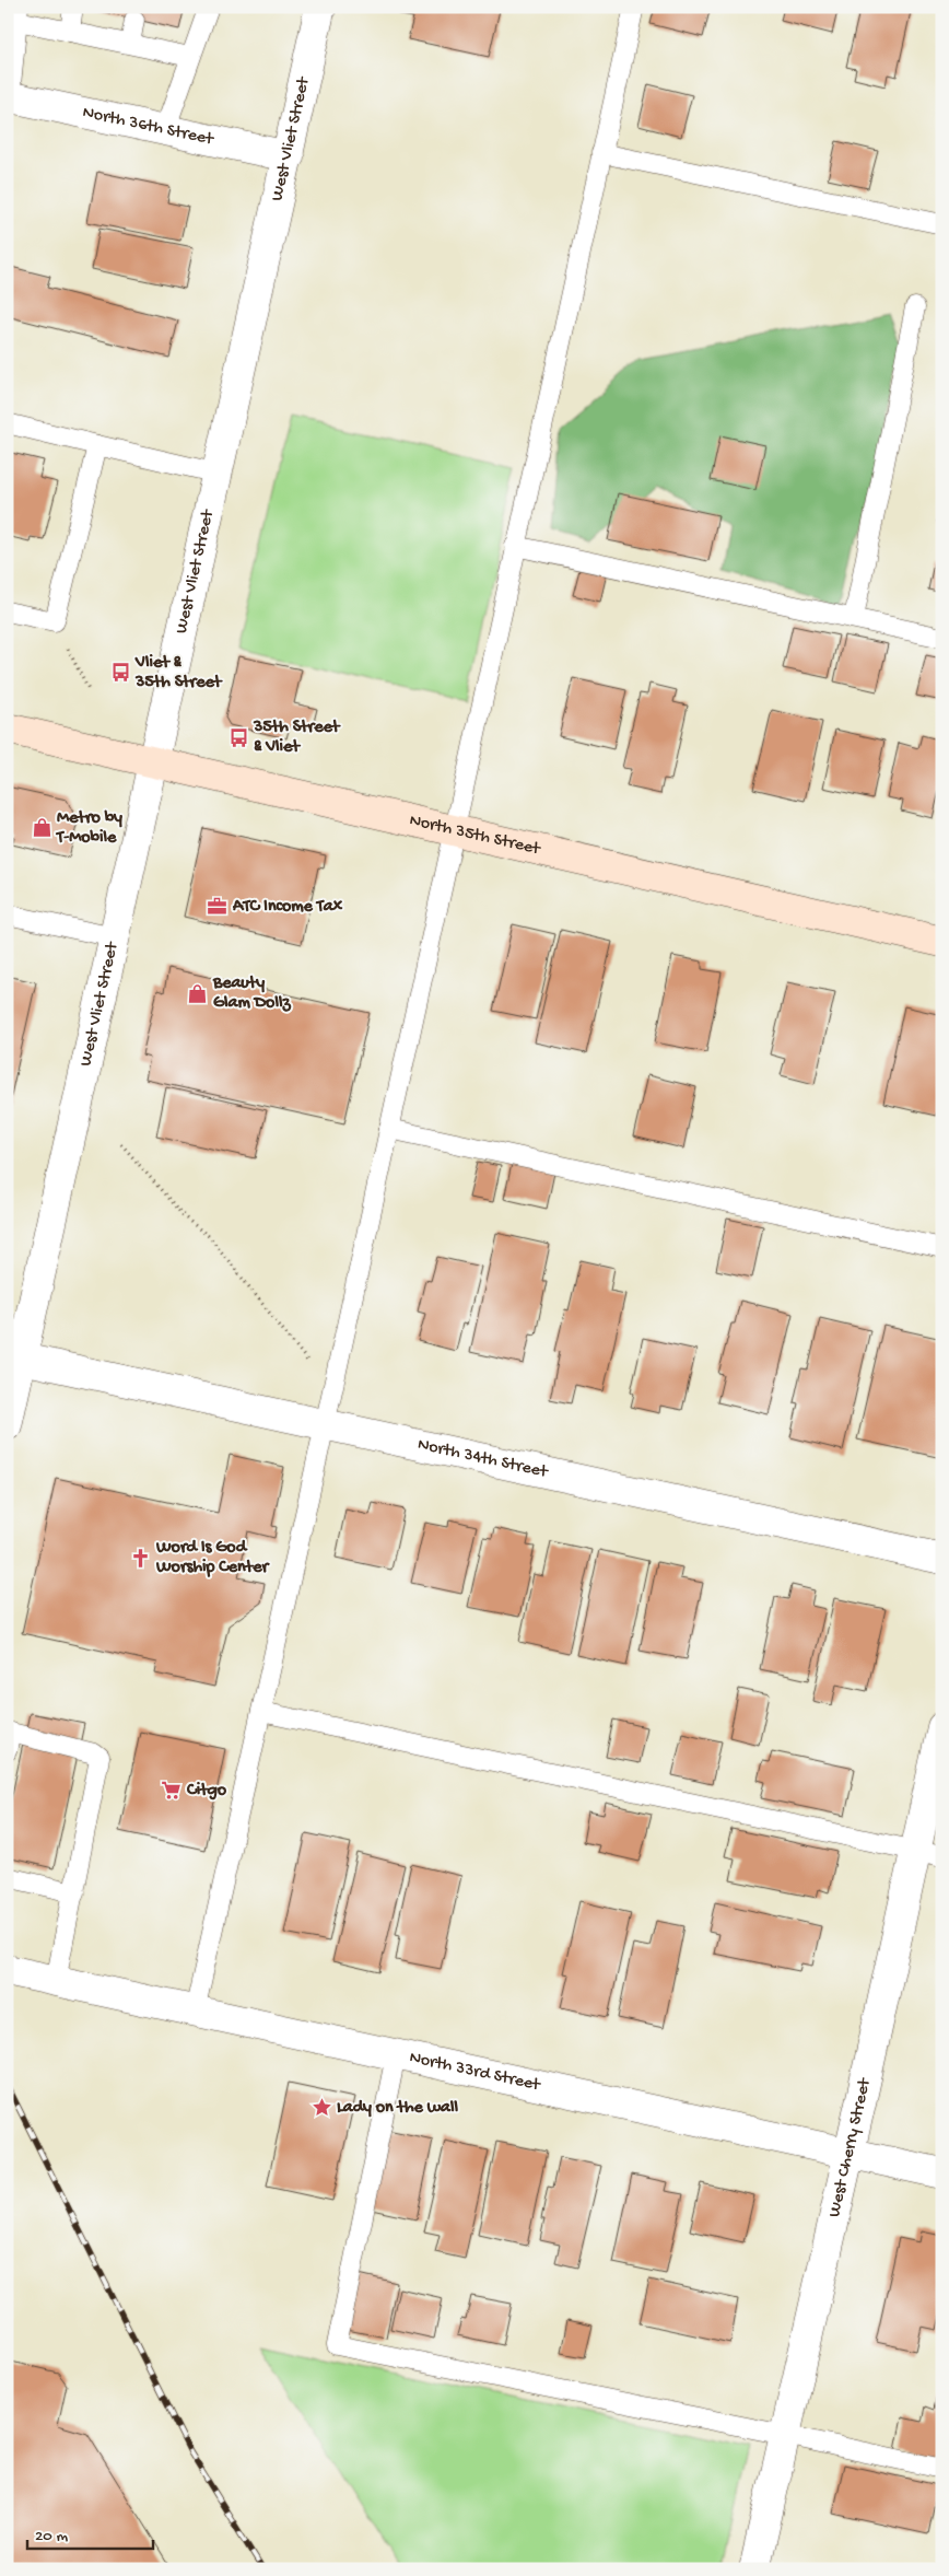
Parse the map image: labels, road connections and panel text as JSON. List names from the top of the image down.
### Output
{
  "streets": {
    "main road": ["North 35th Street"],
    "street": [
      "North 36th Street",
      "West Vliet Street",
      "North 34th Street",
      "North 33rd Street",
      "West Cherry Street"
    ]
  },
  "crossings": [
    ["North 36th Street", "West Vliet Street"],
    ["West Vliet Street", "North 35th Street"],
    ["West Vliet Street", "North 34th Street"],
    ["North 33rd Street", "West Cherry Street"]
  ],
  "places": {
    "bus stop": ["Vliet & 35th Street", "35th Street & Vliet"],
    "shop": ["Metro by T-Mobile", "Beauty Glam Dollz"],
    "office": ["ATC Income Tax"],
    "church": ["Word Is God Worship Center"],
    "supermarket": ["Citgo"],
    "place": ["Lady on the wall"]
  },
  "scale_bar": "20 m"
}
